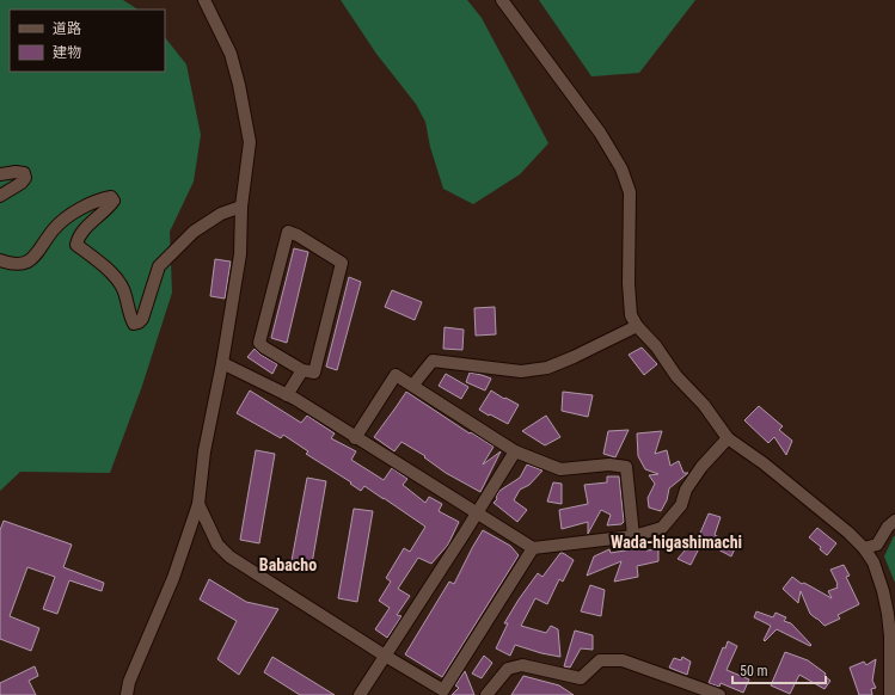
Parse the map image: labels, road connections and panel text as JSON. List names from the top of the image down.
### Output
{
  "districts": ["Wada-higashimachi", "Babacho"],
  "legend": ["道路", "建物"],
  "scale_bar": "50 m"
}
